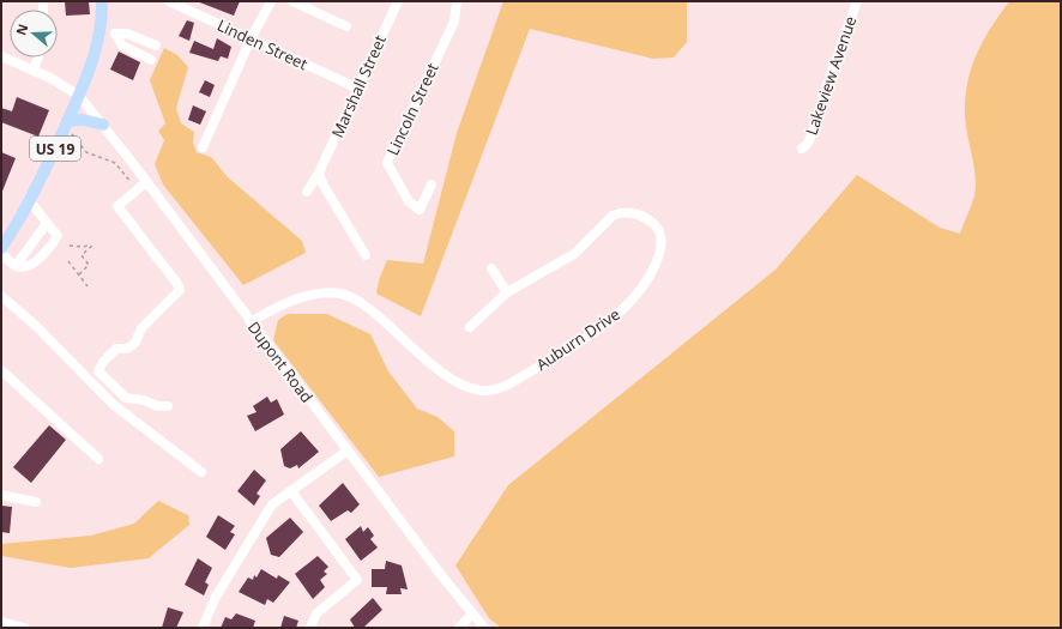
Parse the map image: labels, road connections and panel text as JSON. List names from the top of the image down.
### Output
{
  "streets": {
    "main road": ["US 19"],
    "street": [
      "Linden Street",
      "Lakeview Avenue",
      "Marshall Street",
      "Lincoln Street",
      "Auburn Drive",
      "Dupont Road"
    ]
  },
  "crossings": [
    ["Linden Street", "Marshall Street"],
    ["US 19", "Dupont Road"],
    ["Auburn Drive", "Dupont Road"]
  ],
  "north": "left"
}
